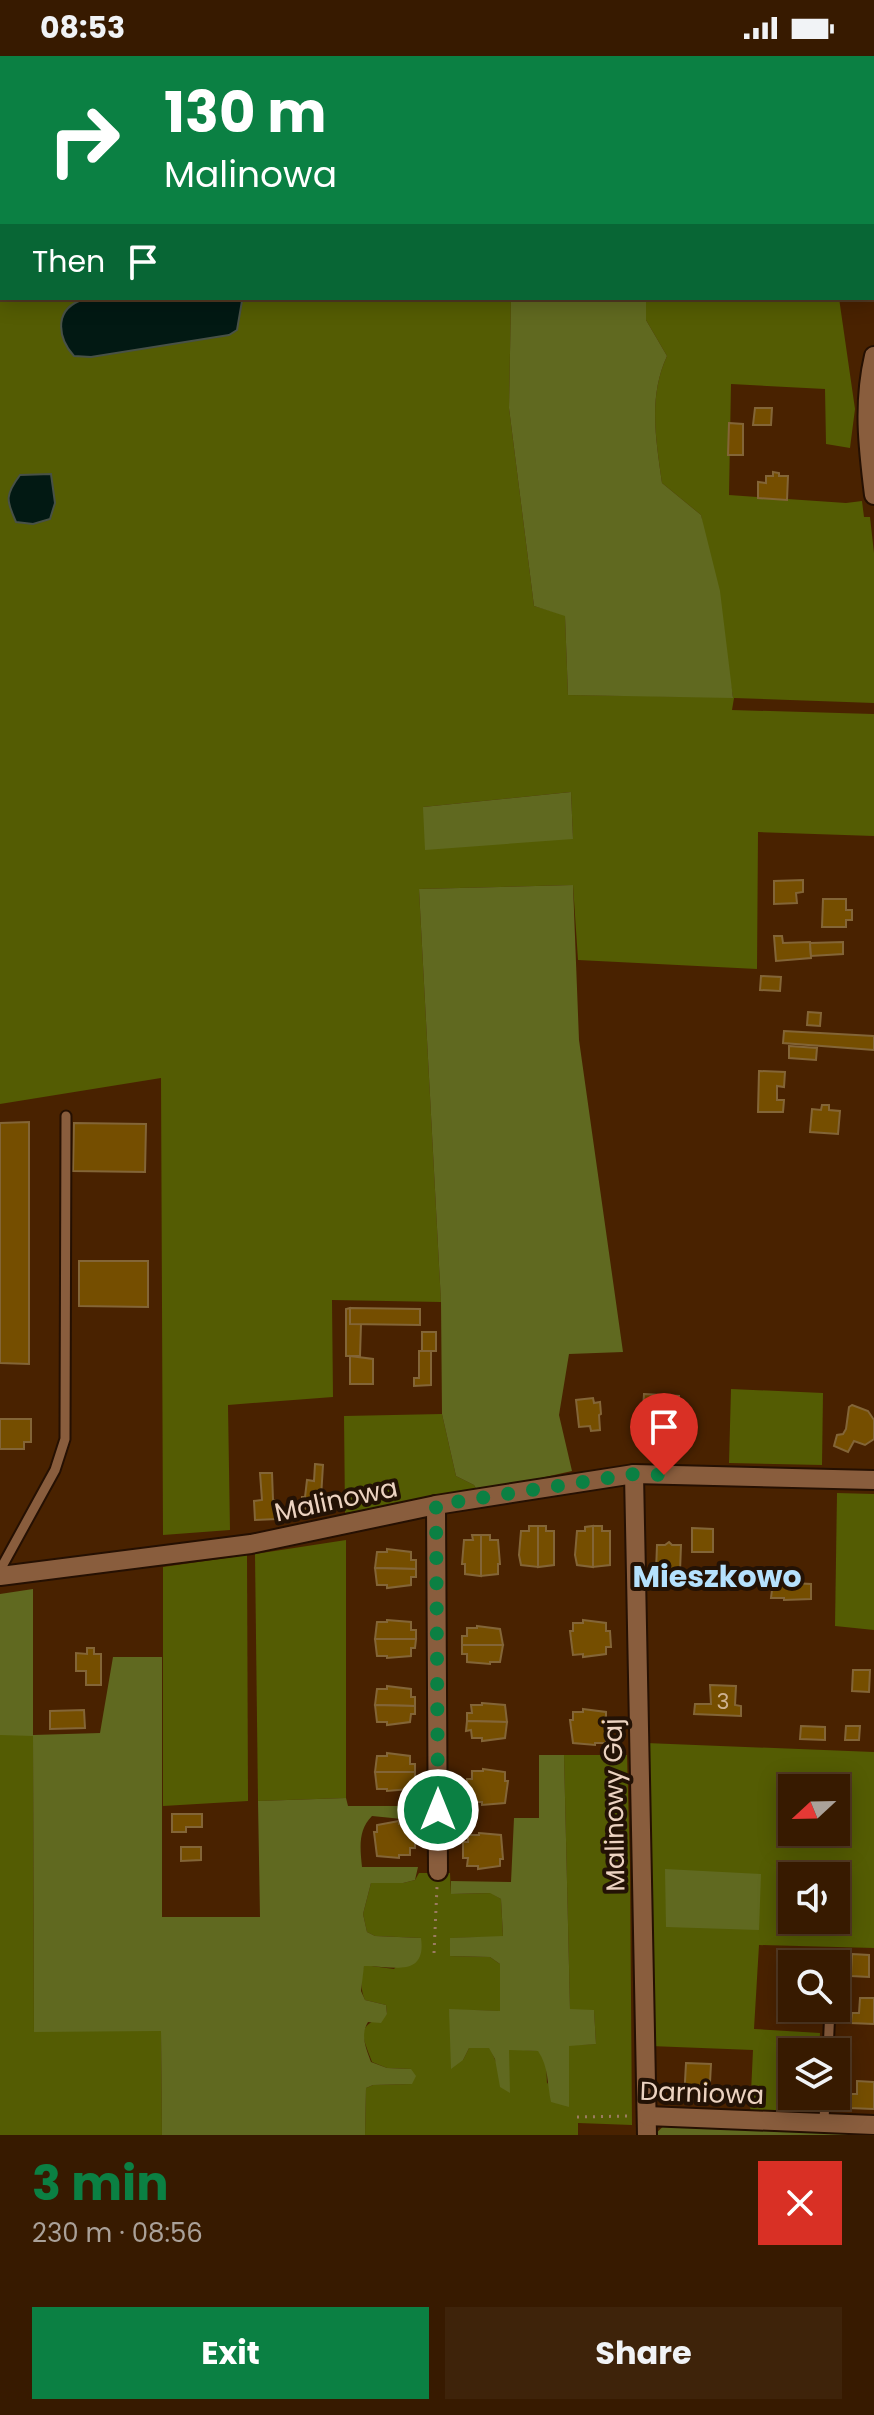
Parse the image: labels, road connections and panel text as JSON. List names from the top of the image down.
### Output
{
  "streets": {
    "street": ["Malinowa", "Malinowy Gaj", "Darniowa"]
  },
  "crossings": [
    ["Malinowa", "Malinowy Gaj"],
    ["Malinowy Gaj", "Darniowa"]
  ],
  "districts": ["Mieszkowo"],
  "house_numbers": ["3"],
  "north": "left",
  "page": {
    "status": "08:53",
    "turn": ["130 m", "Malinowa"],
    "then": "Then",
    "heading": ["3 min", "230 m · 08:56"],
    "buttons": ["Exit", "Share"]
  }
}
